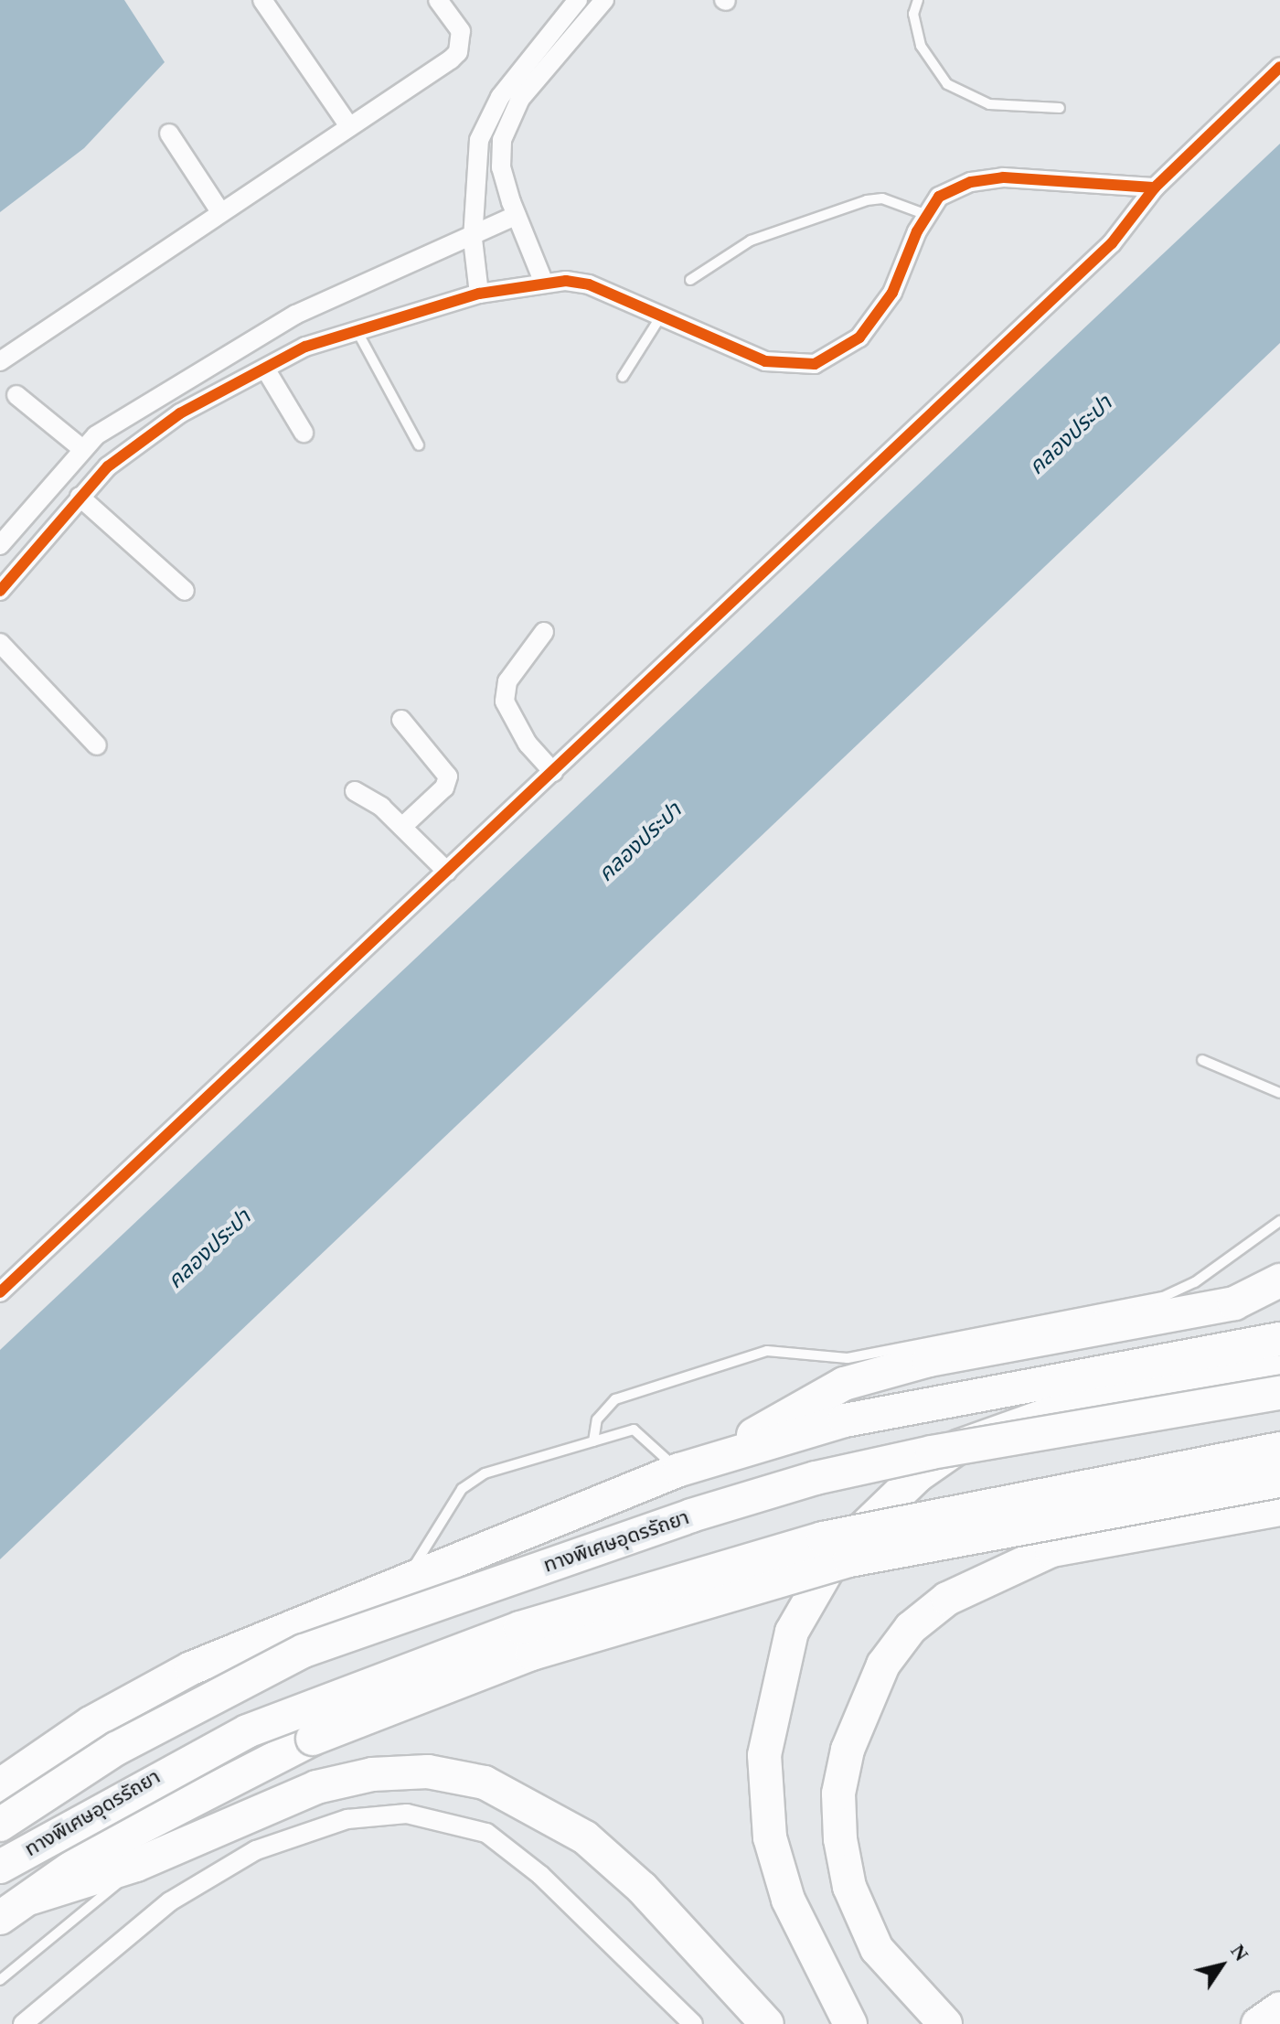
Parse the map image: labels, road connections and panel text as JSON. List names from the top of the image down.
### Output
{
  "streets": {
    "highway": ["ทางพิเศษอุดรรัถยา"]
  },
  "water": ["คลองประปา"],
  "north": "top right"
}
